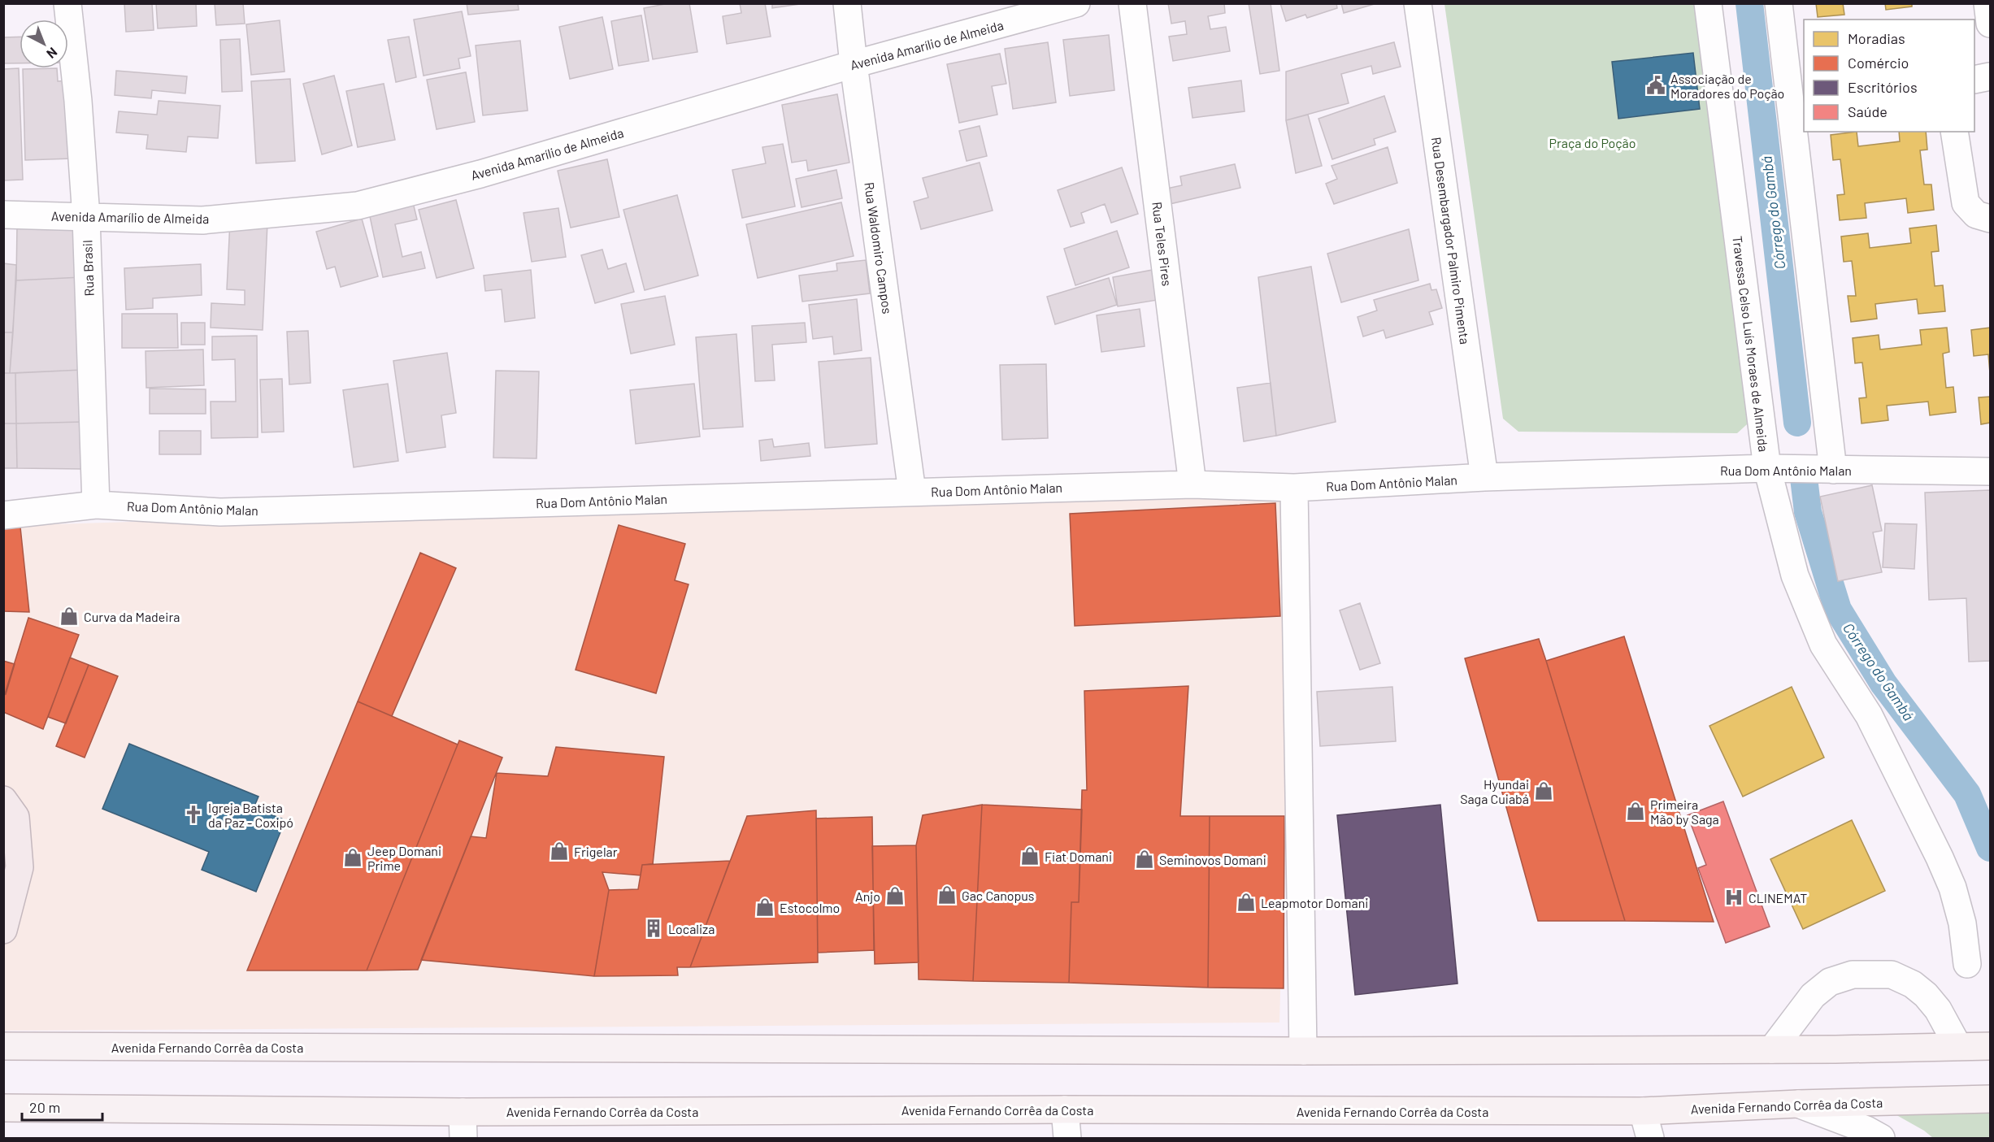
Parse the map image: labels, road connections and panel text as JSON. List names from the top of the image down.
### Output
{
  "streets": {
    "main road": ["Avenida Fernando Corrêa da Costa"],
    "street": [
      "Avenida Amarílio de Almeida",
      "Rua Desembargador Palmiro Pimenta",
      "Rua Teles Pires",
      "Rua Waldomiro Campos",
      "Rua Brasil",
      "Travessa Celso Luís Moraes de Almeida",
      "Rua Dom Antônio Malan"
    ]
  },
  "crossings": [
    ["Avenida Amarílio de Almeida", "Rua Waldomiro Campos"],
    ["Avenida Amarílio de Almeida", "Rua Brasil"],
    ["Rua Desembargador Palmiro Pimenta", "Rua Dom Antônio Malan"],
    ["Rua Teles Pires", "Rua Dom Antônio Malan"],
    ["Rua Waldomiro Campos", "Rua Dom Antônio Malan"],
    ["Rua Brasil", "Rua Dom Antônio Malan"],
    ["Travessa Celso Luís Moraes de Almeida", "Rua Dom Antônio Malan"]
  ],
  "water": ["Córrego do Gambá"],
  "parks": ["Praça do Poção"],
  "places": {
    "public building": ["Associação de Moradores do Poção"],
    "shop": [
      "Curva da Madeira",
      "Hyundai Saga Cuiabá",
      "Primeira Mão by Saga",
      "Frigelar",
      "Fiat Domani",
      "Jeep Domani Prime",
      "Seminovos Domani",
      "Gac Canopus",
      "Anjo",
      "Leapmotor Domani",
      "Estocolmo"
    ],
    "church": ["Igreja Batista da Paz - Coxipó"],
    "hospital": ["CLINEMAT"],
    "building": ["Localiza"]
  },
  "legend": [
    "Moradias",
    "Comércio",
    "Escritórios",
    "Saúde"
  ],
  "scale_bar": "20 m",
  "north": "bottom right"
}
